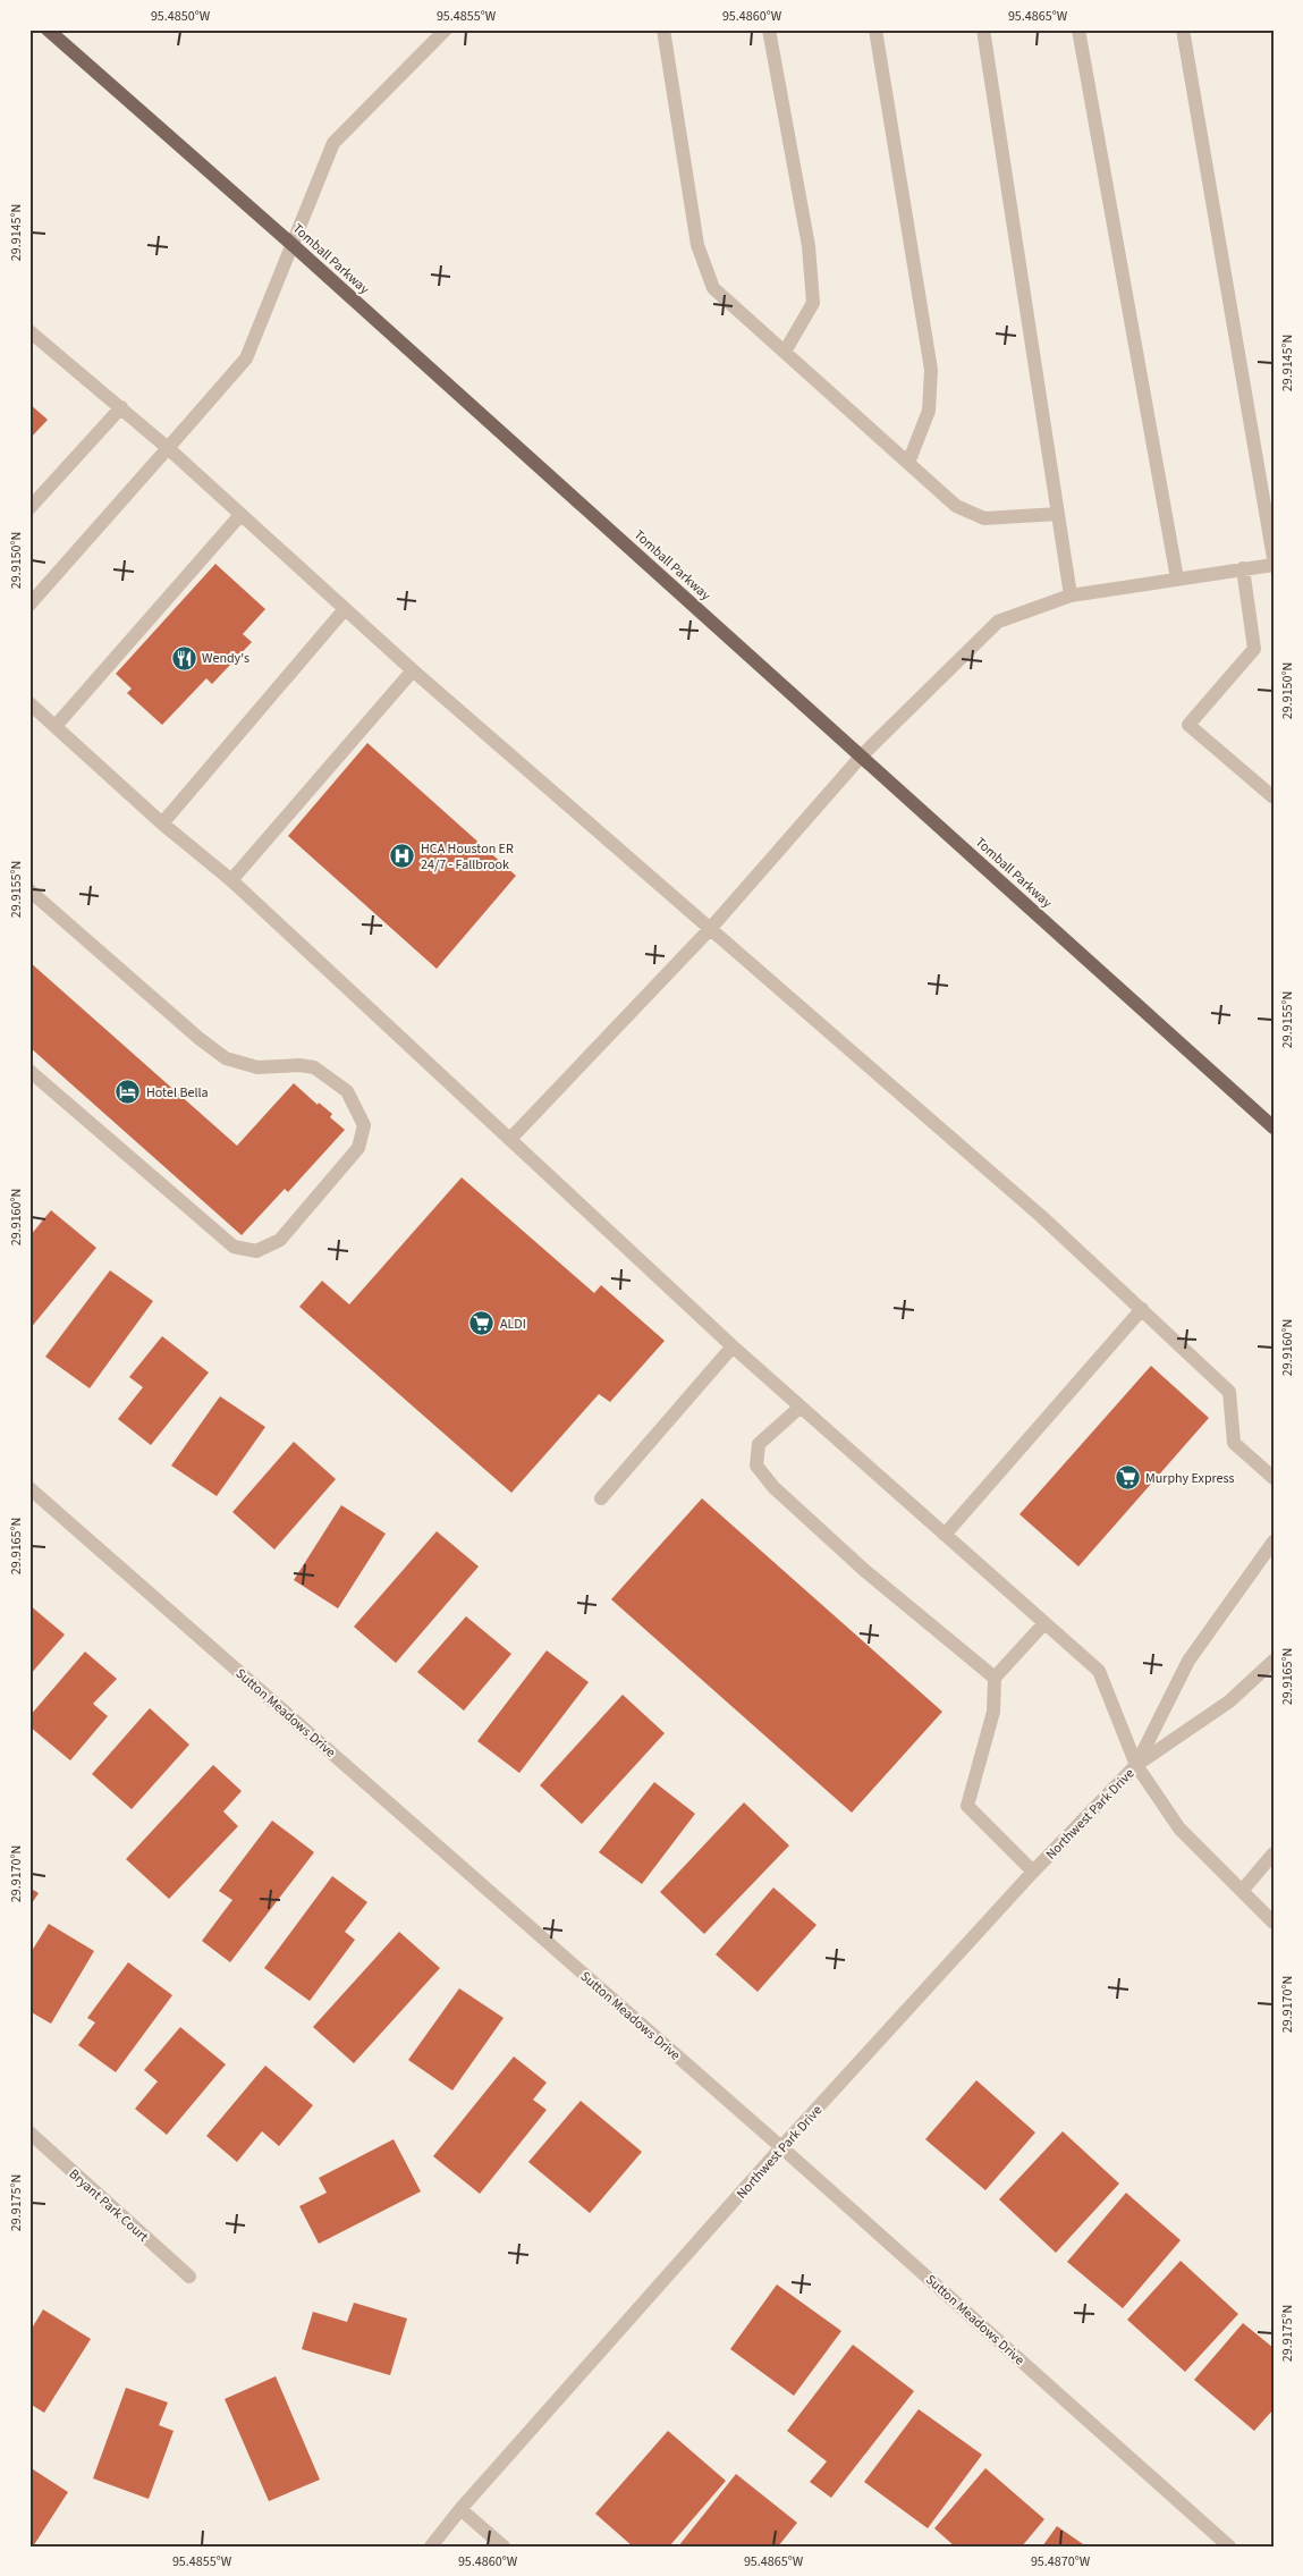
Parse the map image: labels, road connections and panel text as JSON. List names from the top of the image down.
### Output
{
  "streets": {
    "main road": ["Tomball Parkway"],
    "street": ["Sutton Meadows Drive", "Northwest Park Drive", "Bryant Park Court"]
  },
  "crossings": [
    ["Sutton Meadows Drive", "Northwest Park Drive"]
  ],
  "places": {
    "restaurant": ["Wendy's"],
    "hospital": ["HCA Houston ER 24/7 - Fallbrook"],
    "hotel": ["Hotel Bella"],
    "supermarket": ["ALDI", "Murphy Express"]
  },
  "coordinates": [
    "95.4850°W",
    "95.4855°W",
    "95.4860°W",
    "95.4865°W",
    "29.9145°N",
    "29.9150°N",
    "29.9155°N",
    "29.9160°N",
    "29.9165°N",
    "29.9170°N",
    "29.9175°N",
    "95.4870°W"
  ]
}
